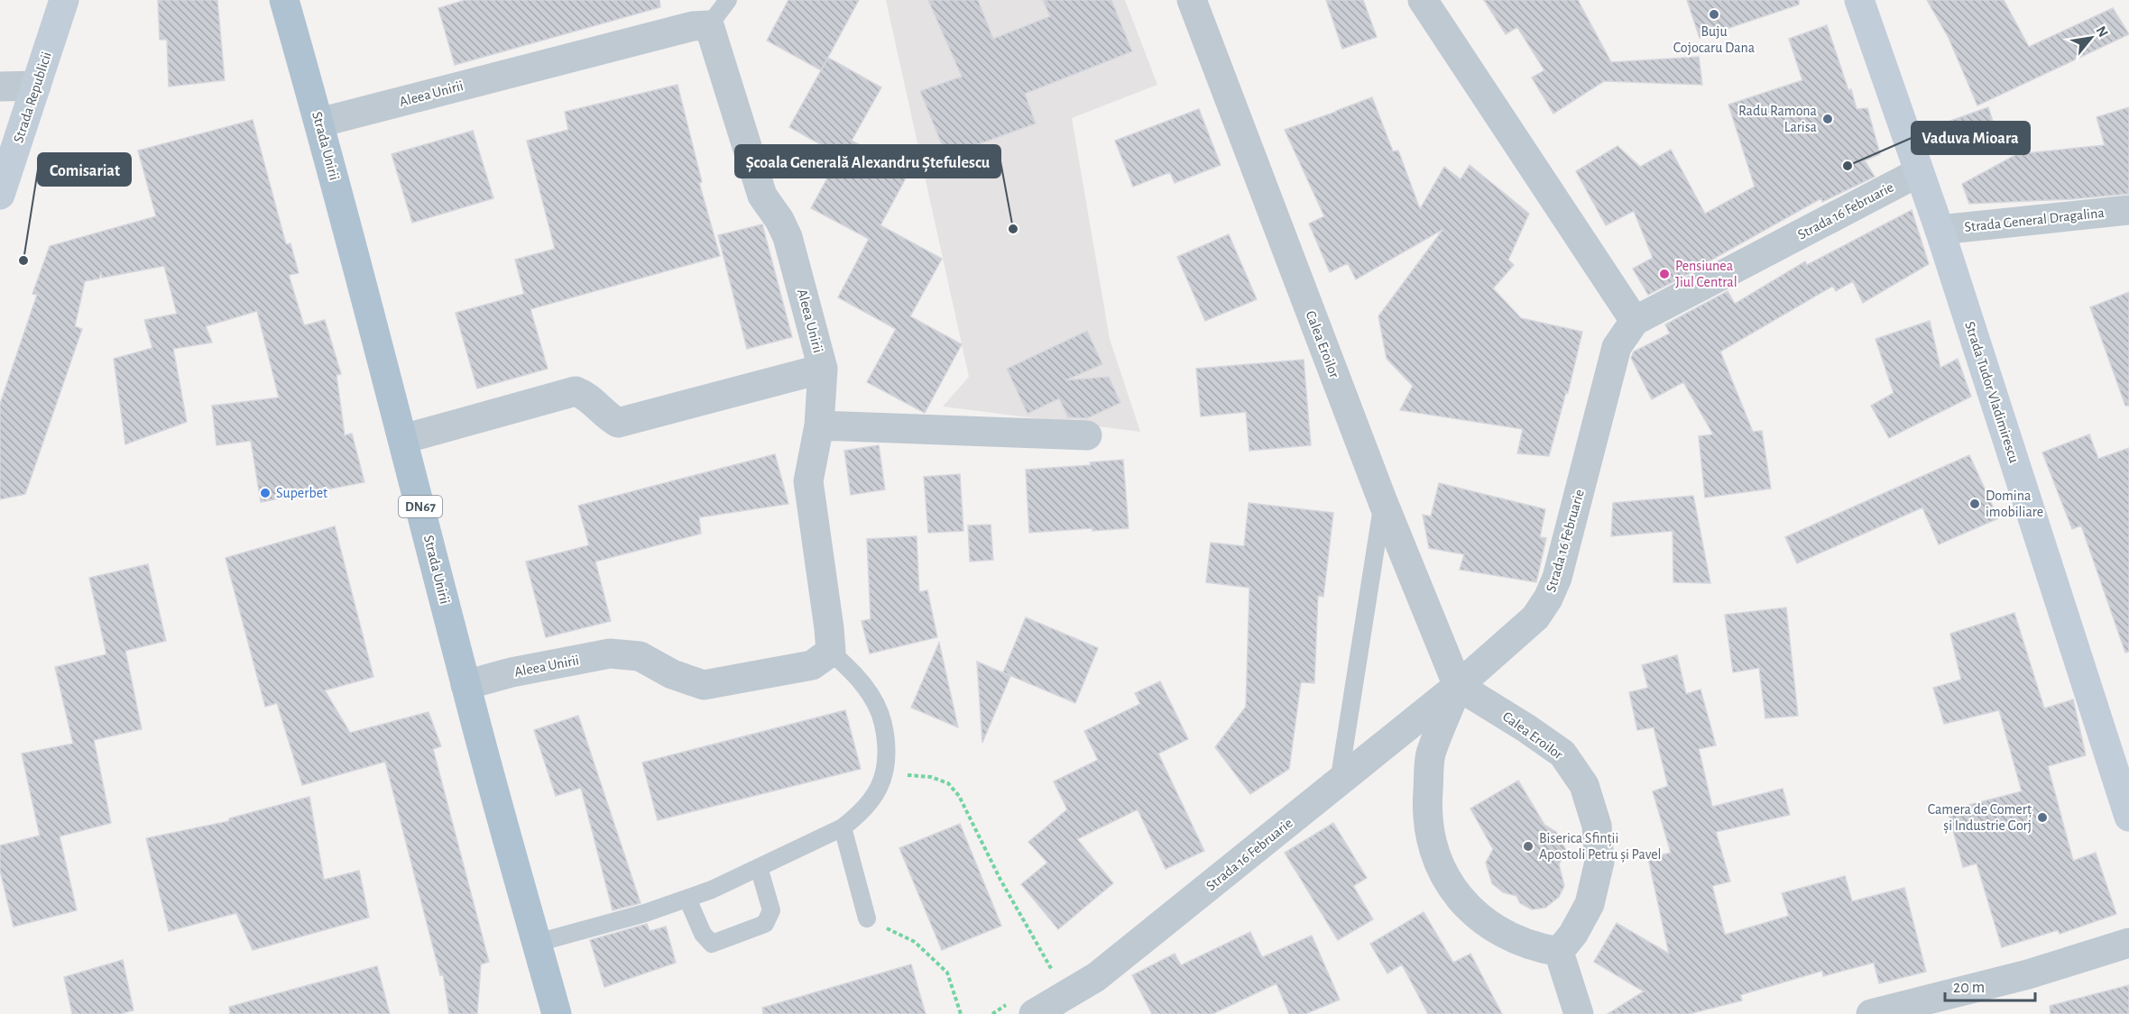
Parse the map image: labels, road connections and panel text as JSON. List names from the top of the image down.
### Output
{
  "streets": {
    "main road": [
      "Strada Republicii",
      "Strada Unirii",
      "Strada Tudor Vladimirescu",
      "DN67"
    ],
    "street": [
      "Aleea Unirii",
      "Strada 16 Februarie",
      "Strada General Dragalina",
      "Calea Eroilor"
    ]
  },
  "crossings": [
    ["Aleea Unirii", "Strada Unirii"],
    ["Strada 16 Februarie", "Calea Eroilor"],
    ["Strada 16 Februarie", "Strada Tudor Vladimirescu"],
    ["Strada General Dragalina", "Strada Tudor Vladimirescu"]
  ],
  "places": [
    "Buju Cojocaru Dana",
    "Radu Ramona Larisa",
    "Vaduva Mioara",
    "Școala Generală Alexandru Ștefulescu",
    "Comisariat",
    "Pensiunea Jiul Central",
    "Superbet",
    "Domina imobiliare",
    "Camera de Comerț și Industrie Gorj",
    "Biserica Sfinții Apostoli Petru și Pavel"
  ],
  "scale_bar": "20 m",
  "north": "top right"
}
